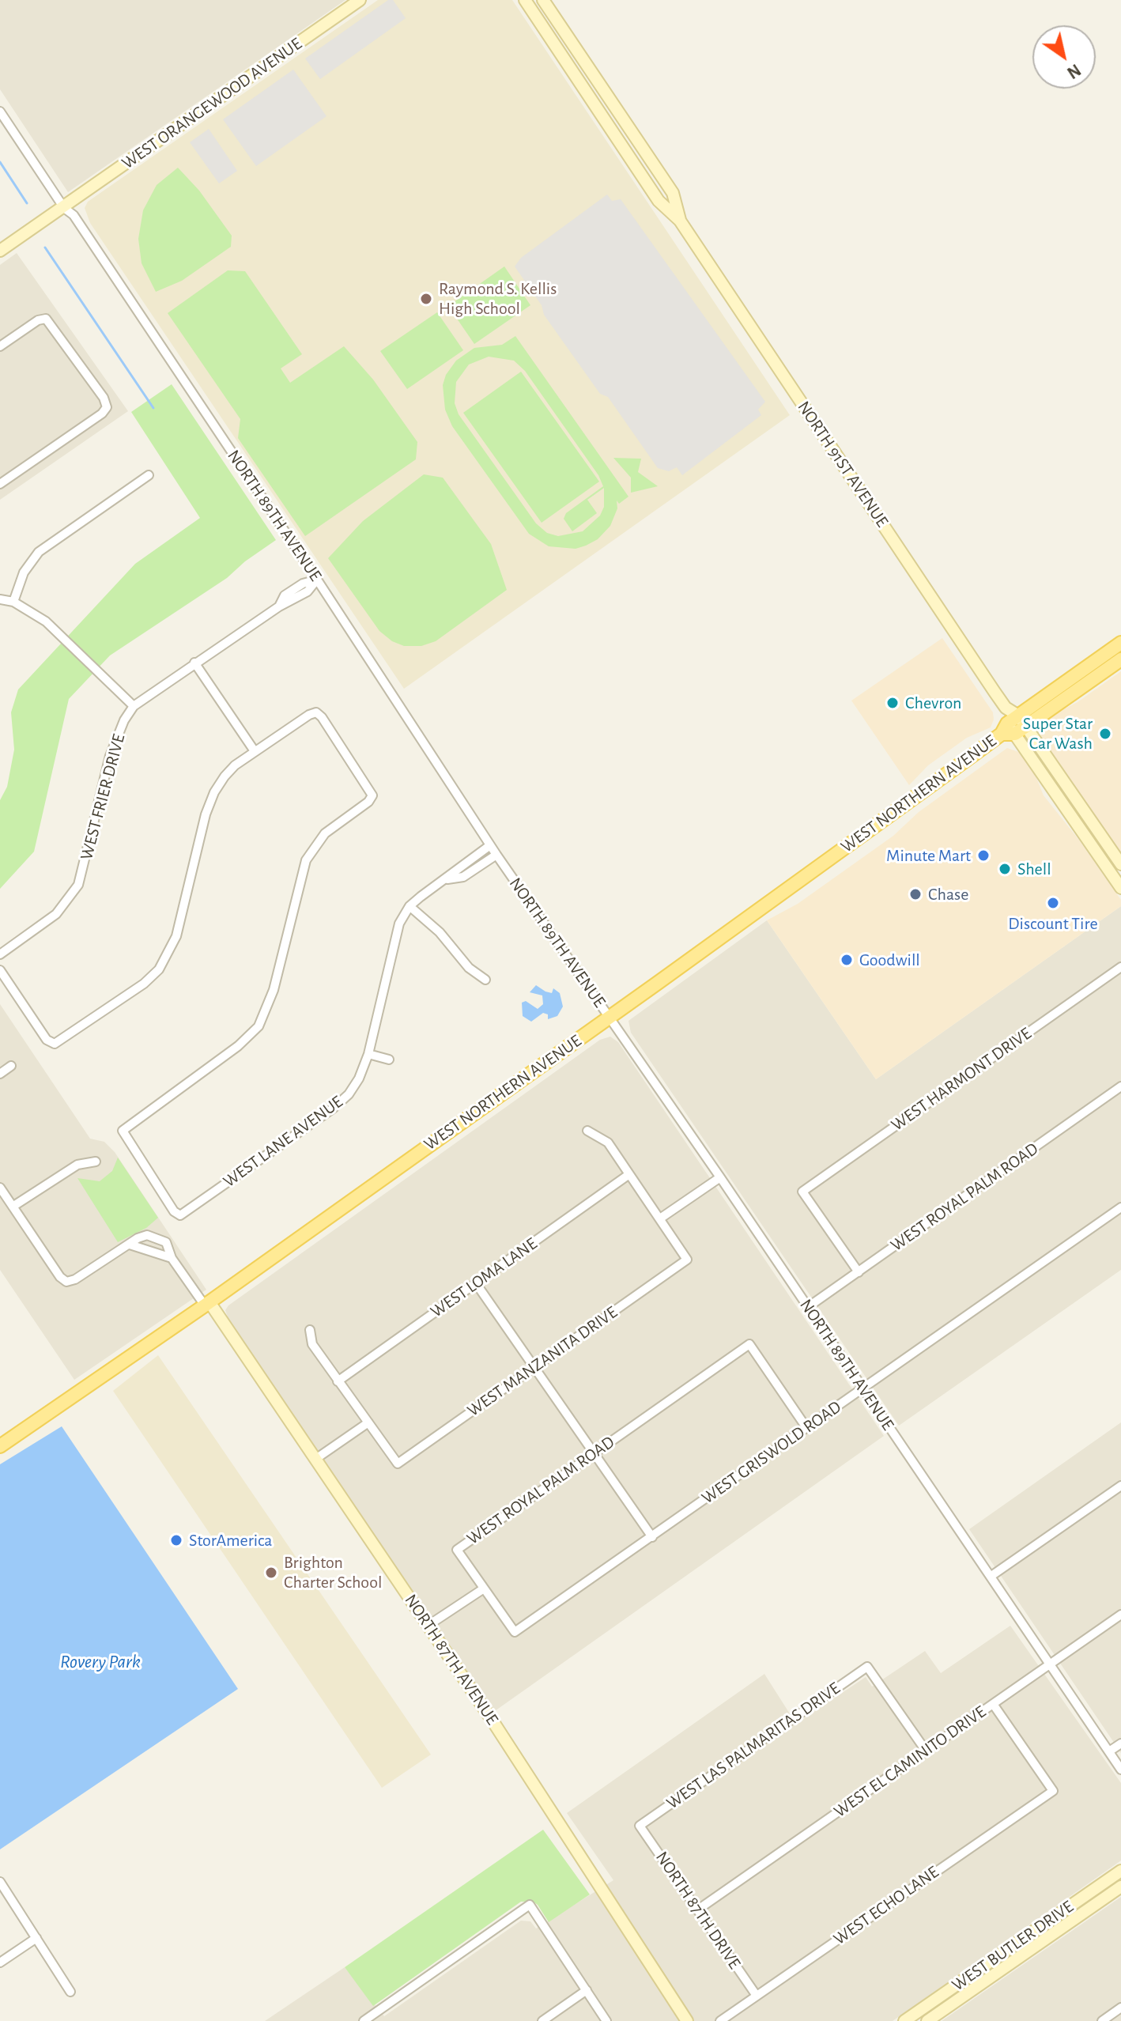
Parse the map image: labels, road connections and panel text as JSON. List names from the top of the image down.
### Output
{
  "streets": {
    "main road": ["WEST NORTHERN AVENUE"],
    "street": [
      "WEST ORANGEWOOD AVENUE",
      "NORTH 91ST AVENUE",
      "NORTH 89TH AVENUE",
      "WEST FRIER DRIVE",
      "WEST HARMONT DRIVE",
      "WEST LANE AVENUE",
      "WEST ROYAL PALM ROAD",
      "WEST LOMA LANE",
      "WEST MANZANITA DRIVE",
      "WEST GRISWOLD ROAD",
      "NORTH 87TH AVENUE",
      "WEST LAS PALMARITAS DRIVE",
      "WEST EL CAMINITO DRIVE",
      "WEST ECHO LANE",
      "NORTH 87TH DRIVE",
      "WEST BUTLER DRIVE"
    ]
  },
  "crossings": [
    ["WEST ORANGEWOOD AVENUE", "NORTH 89TH AVENUE"],
    ["NORTH 91ST AVENUE", "WEST NORTHERN AVENUE"],
    ["NORTH 89TH AVENUE", "WEST NORTHERN AVENUE"],
    ["NORTH 89TH AVENUE", "WEST FRIER DRIVE"],
    ["NORTH 89TH AVENUE", "WEST LANE AVENUE"],
    ["NORTH 89TH AVENUE", "WEST ROYAL PALM ROAD"],
    ["NORTH 89TH AVENUE", "WEST GRISWOLD ROAD"],
    ["NORTH 89TH AVENUE", "WEST EL CAMINITO DRIVE"],
    ["WEST NORTHERN AVENUE", "NORTH 87TH AVENUE"],
    ["WEST HARMONT DRIVE", "WEST ROYAL PALM ROAD"],
    ["WEST ROYAL PALM ROAD", "WEST GRISWOLD ROAD"],
    ["WEST LAS PALMARITAS DRIVE", "WEST EL CAMINITO DRIVE"],
    ["WEST LAS PALMARITAS DRIVE", "NORTH 87TH DRIVE"],
    ["WEST EL CAMINITO DRIVE", "WEST ECHO LANE"],
    ["WEST EL CAMINITO DRIVE", "NORTH 87TH DRIVE"],
    ["WEST ECHO LANE", "NORTH 87TH DRIVE"]
  ],
  "water": ["Rovery Park"],
  "places": [
    "Raymond S. Kellis High School",
    "Chevron",
    "Super Star Car Wash",
    "Minute Mart",
    "Shell",
    "Chase",
    "Discount Tire",
    "Goodwill",
    "StorAmerica",
    "Brighton Charter School"
  ],
  "north": "bottom right"
}
